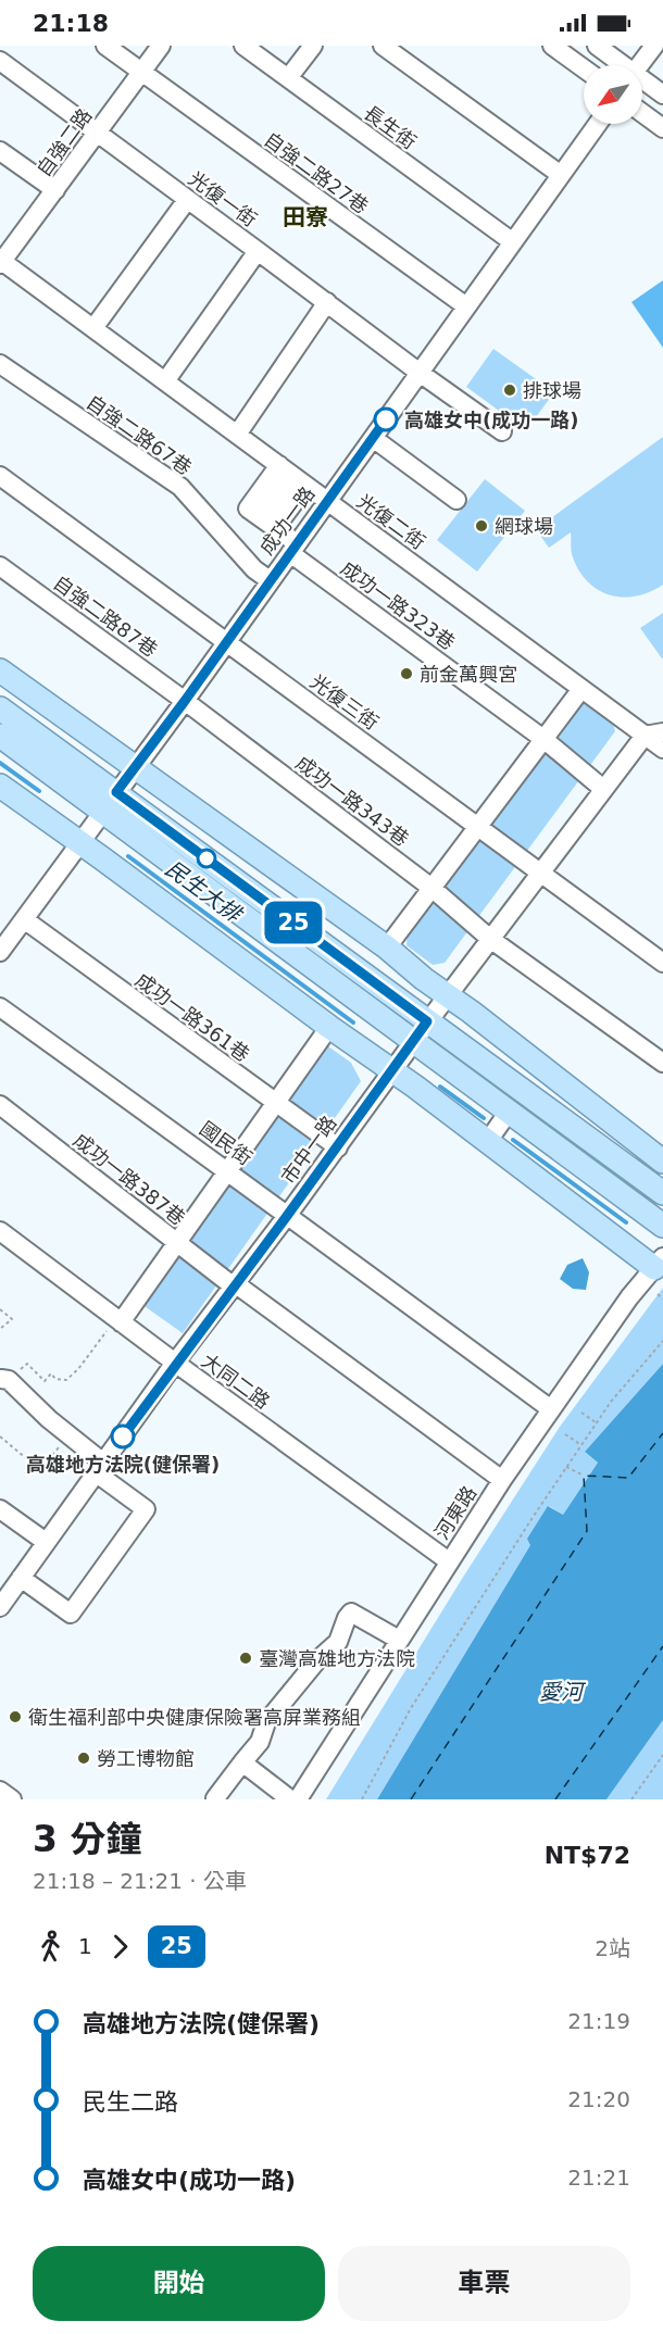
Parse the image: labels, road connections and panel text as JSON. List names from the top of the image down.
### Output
{
  "streets": {
    "street": [
      "長生街",
      "自強二路",
      "自強二路27巷",
      "光復一街",
      "自強二路67巷",
      "成功一路",
      "光復二街",
      "成功一路323巷",
      "自強二路87巷",
      "光復三街",
      "成功一路343巷",
      "成功一路361巷",
      "國民街",
      "市中一路",
      "成功一路387巷",
      "大同二路",
      "河東路"
    ]
  },
  "crossings": [
    ["長生街", "成功一路"],
    ["自強二路", "自強二路27巷"],
    ["自強二路", "光復一街"],
    ["自強二路", "光復二街"],
    ["自強二路27巷", "成功一路"],
    ["光復一街", "成功一路"],
    ["自強二路67巷", "成功一路"],
    ["成功一路", "光復二街"],
    ["成功一路", "成功一路323巷"],
    ["成功一路", "自強二路87巷"],
    ["成功一路", "光復三街"],
    ["成功一路", "成功一路343巷"],
    ["成功一路", "成功一路361巷"],
    ["光復二街", "市中一路"],
    ["成功一路323巷", "市中一路"],
    ["自強二路87巷", "成功一路343巷"],
    ["光復三街", "市中一路"],
    ["成功一路343巷", "市中一路"],
    ["成功一路361巷", "市中一路"],
    ["國民街", "市中一路"],
    ["國民街", "河東路"],
    ["市中一路", "成功一路387巷"],
    ["市中一路", "大同二路"],
    ["成功一路387巷", "河東路"],
    ["大同二路", "河東路"]
  ],
  "districts": ["田寮"],
  "water": ["民生大排", "愛河"],
  "places": [
    "排球場",
    "高雄女中(成功一路)",
    "網球場",
    "前金萬興宮",
    "高雄地方法院(健保署)",
    "臺灣高雄地方法院",
    "衛生福利部中央健康保險署高屏業務組",
    "勞工博物館"
  ],
  "lines": ["bus line 25"],
  "north": "bottom left",
  "page": {
    "status": "21:18",
    "on_map": "25",
    "heading": ["3 分鐘", "21:18 – 21:21 · 公車", "NT$72"],
    "legs": ["1", "25", "2站"],
    "list": [
      {
        "name": "高雄地方法院(健保署)",
        "value": "21:19"
      },
      {
        "name": "民生二路",
        "value": "21:20"
      },
      {
        "name": "高雄女中(成功一路)",
        "value": "21:21"
      }
    ],
    "buttons": ["開始", "車票"]
  }
}
